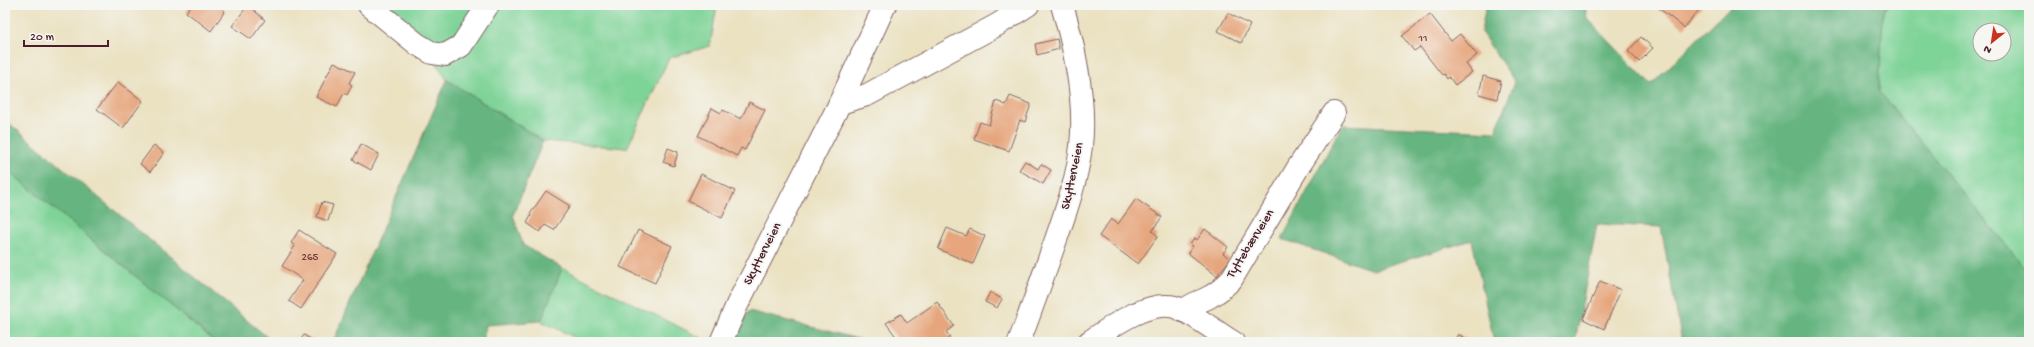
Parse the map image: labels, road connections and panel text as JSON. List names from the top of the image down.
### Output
{
  "streets": {
    "street": ["Skytterveien", "Tyttebærveien"]
  },
  "house_numbers": ["11", "265"],
  "scale_bar": "20 m",
  "north": "bottom left"
}
